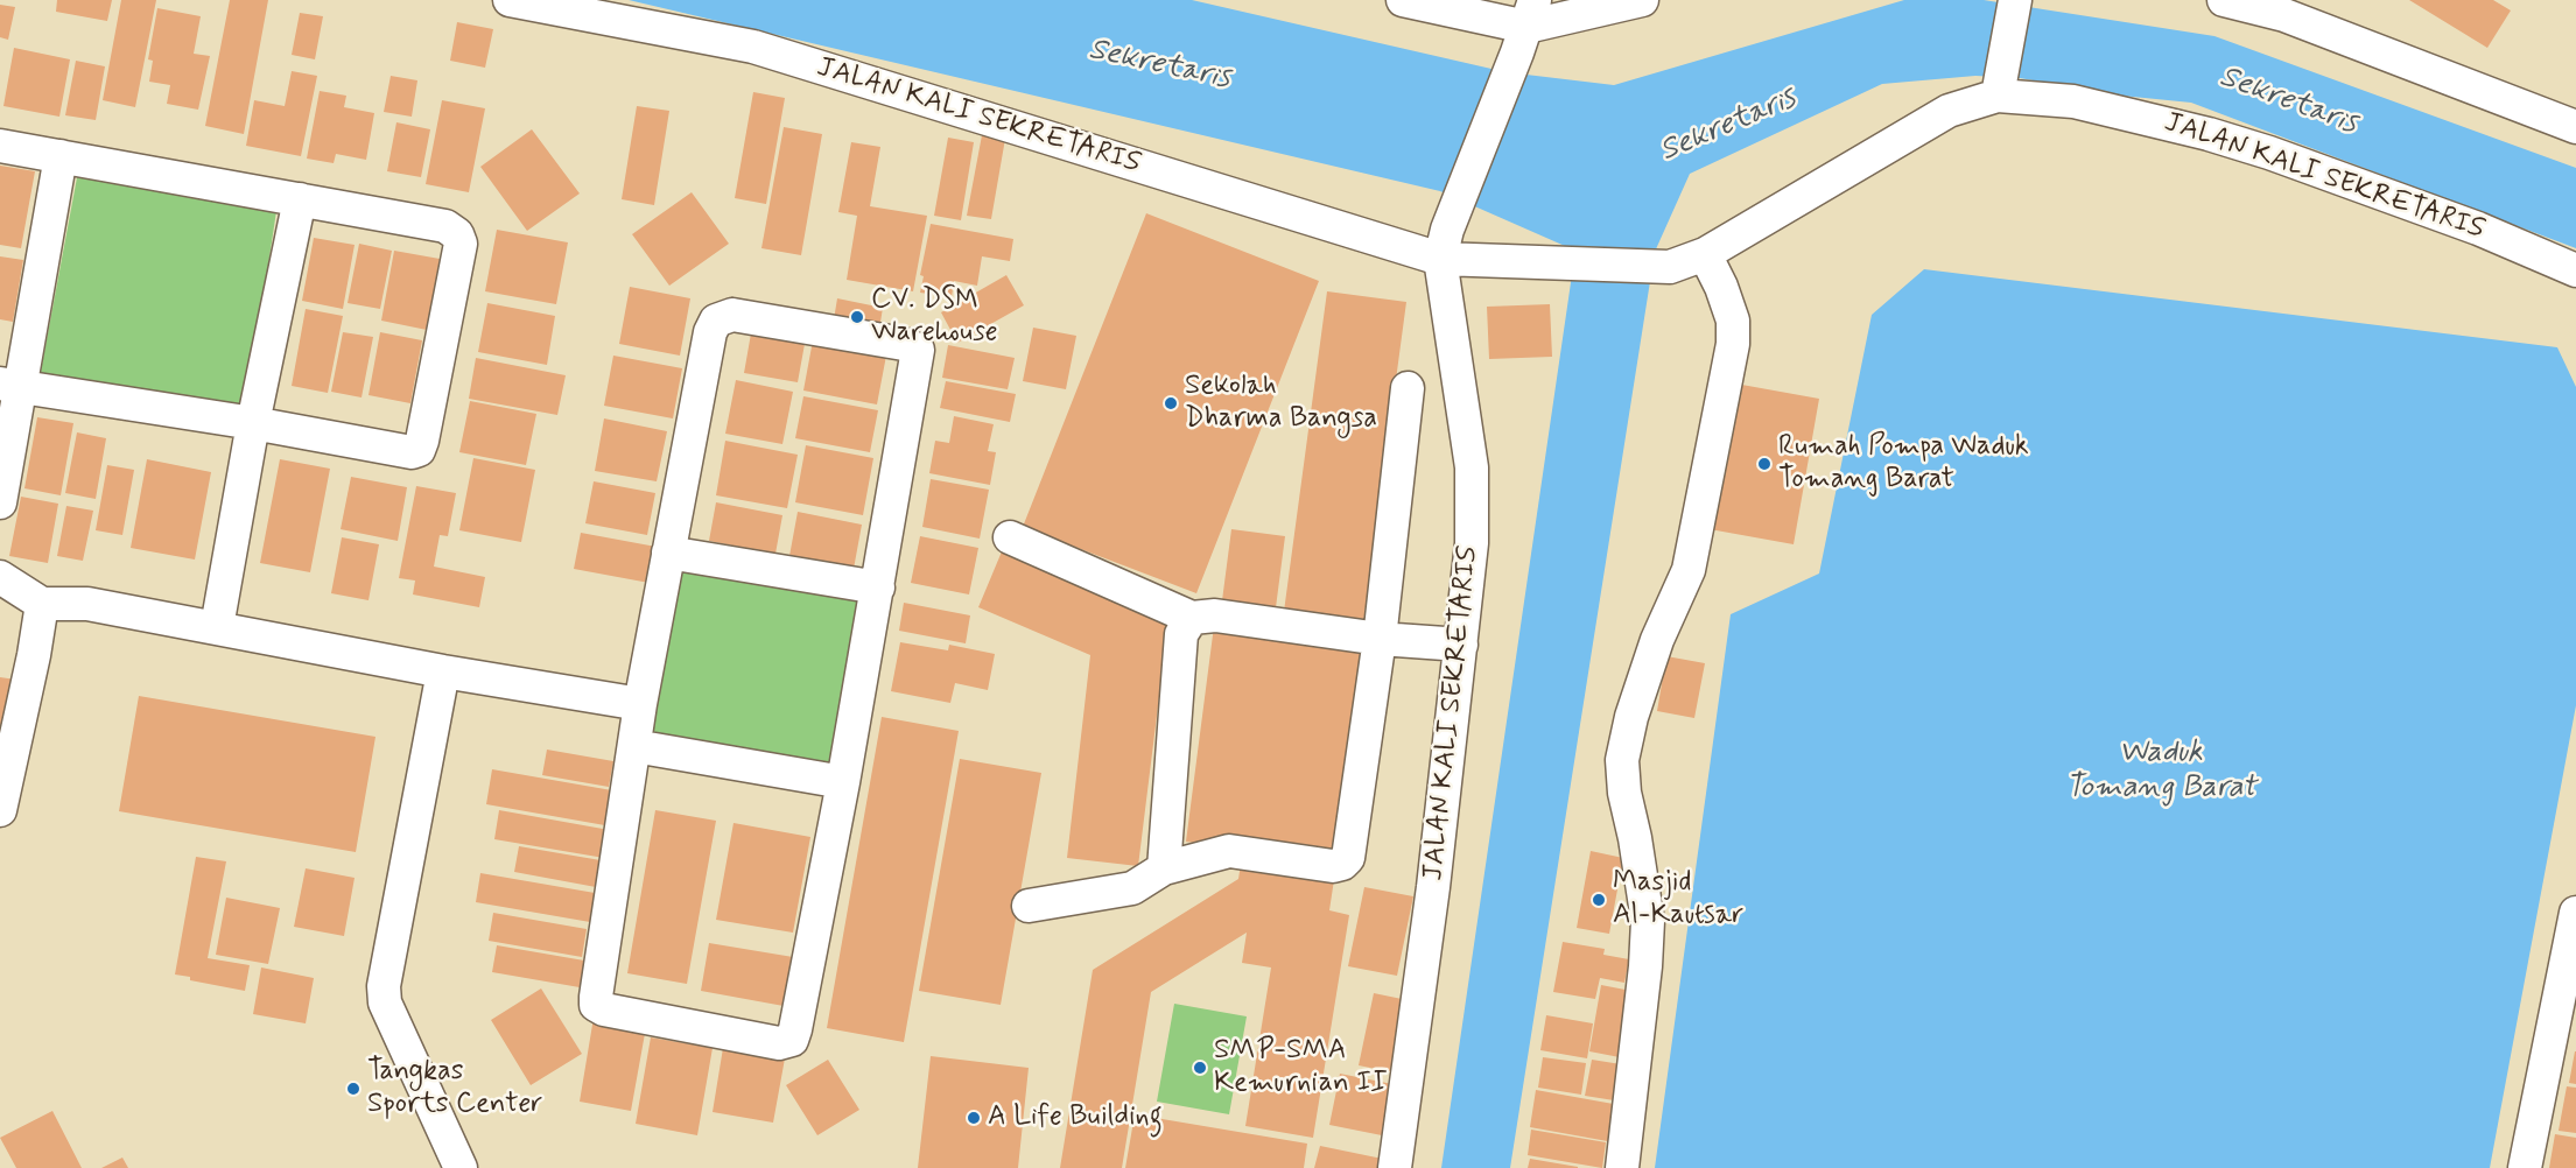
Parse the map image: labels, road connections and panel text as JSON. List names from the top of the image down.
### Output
{
  "streets": {
    "street": ["JALAN KALI SEKRETARIS"]
  },
  "water": ["Sekretaris", "Waduk Tomang Barat"],
  "places": [
    "CV. DSM Warehouse",
    "Sekolah Dharma Bangsa",
    "Rumah Pompa Waduk Tomang Barat",
    "Masjid Al-Kautsar",
    "SMP-SMA Kemurnian II",
    "Tangkas Sports Center",
    "A Life Building"
  ]
}
